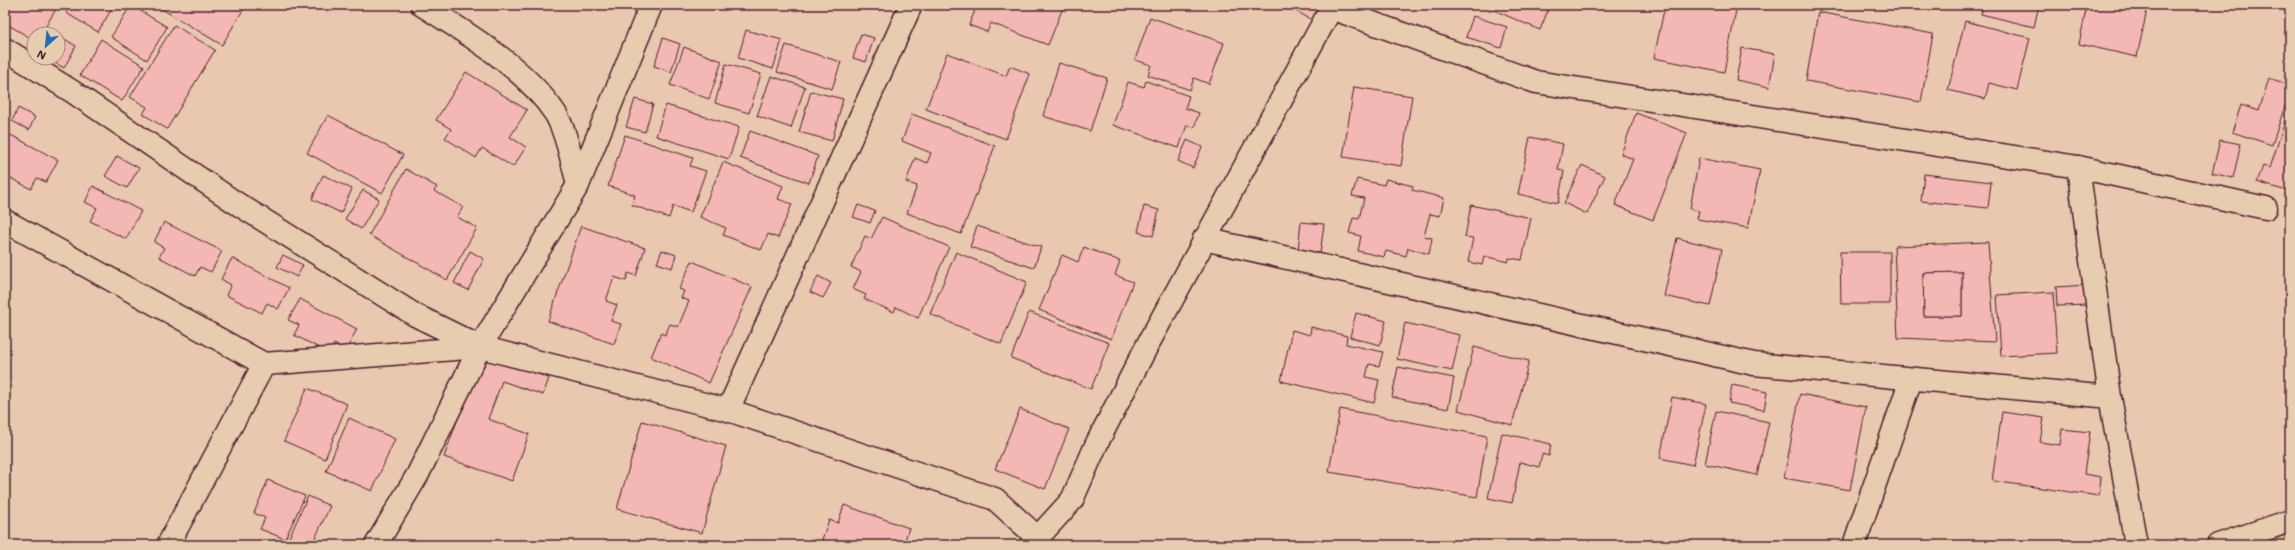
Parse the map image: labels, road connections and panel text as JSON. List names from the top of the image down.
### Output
{
  "north": "bottom left"
}
